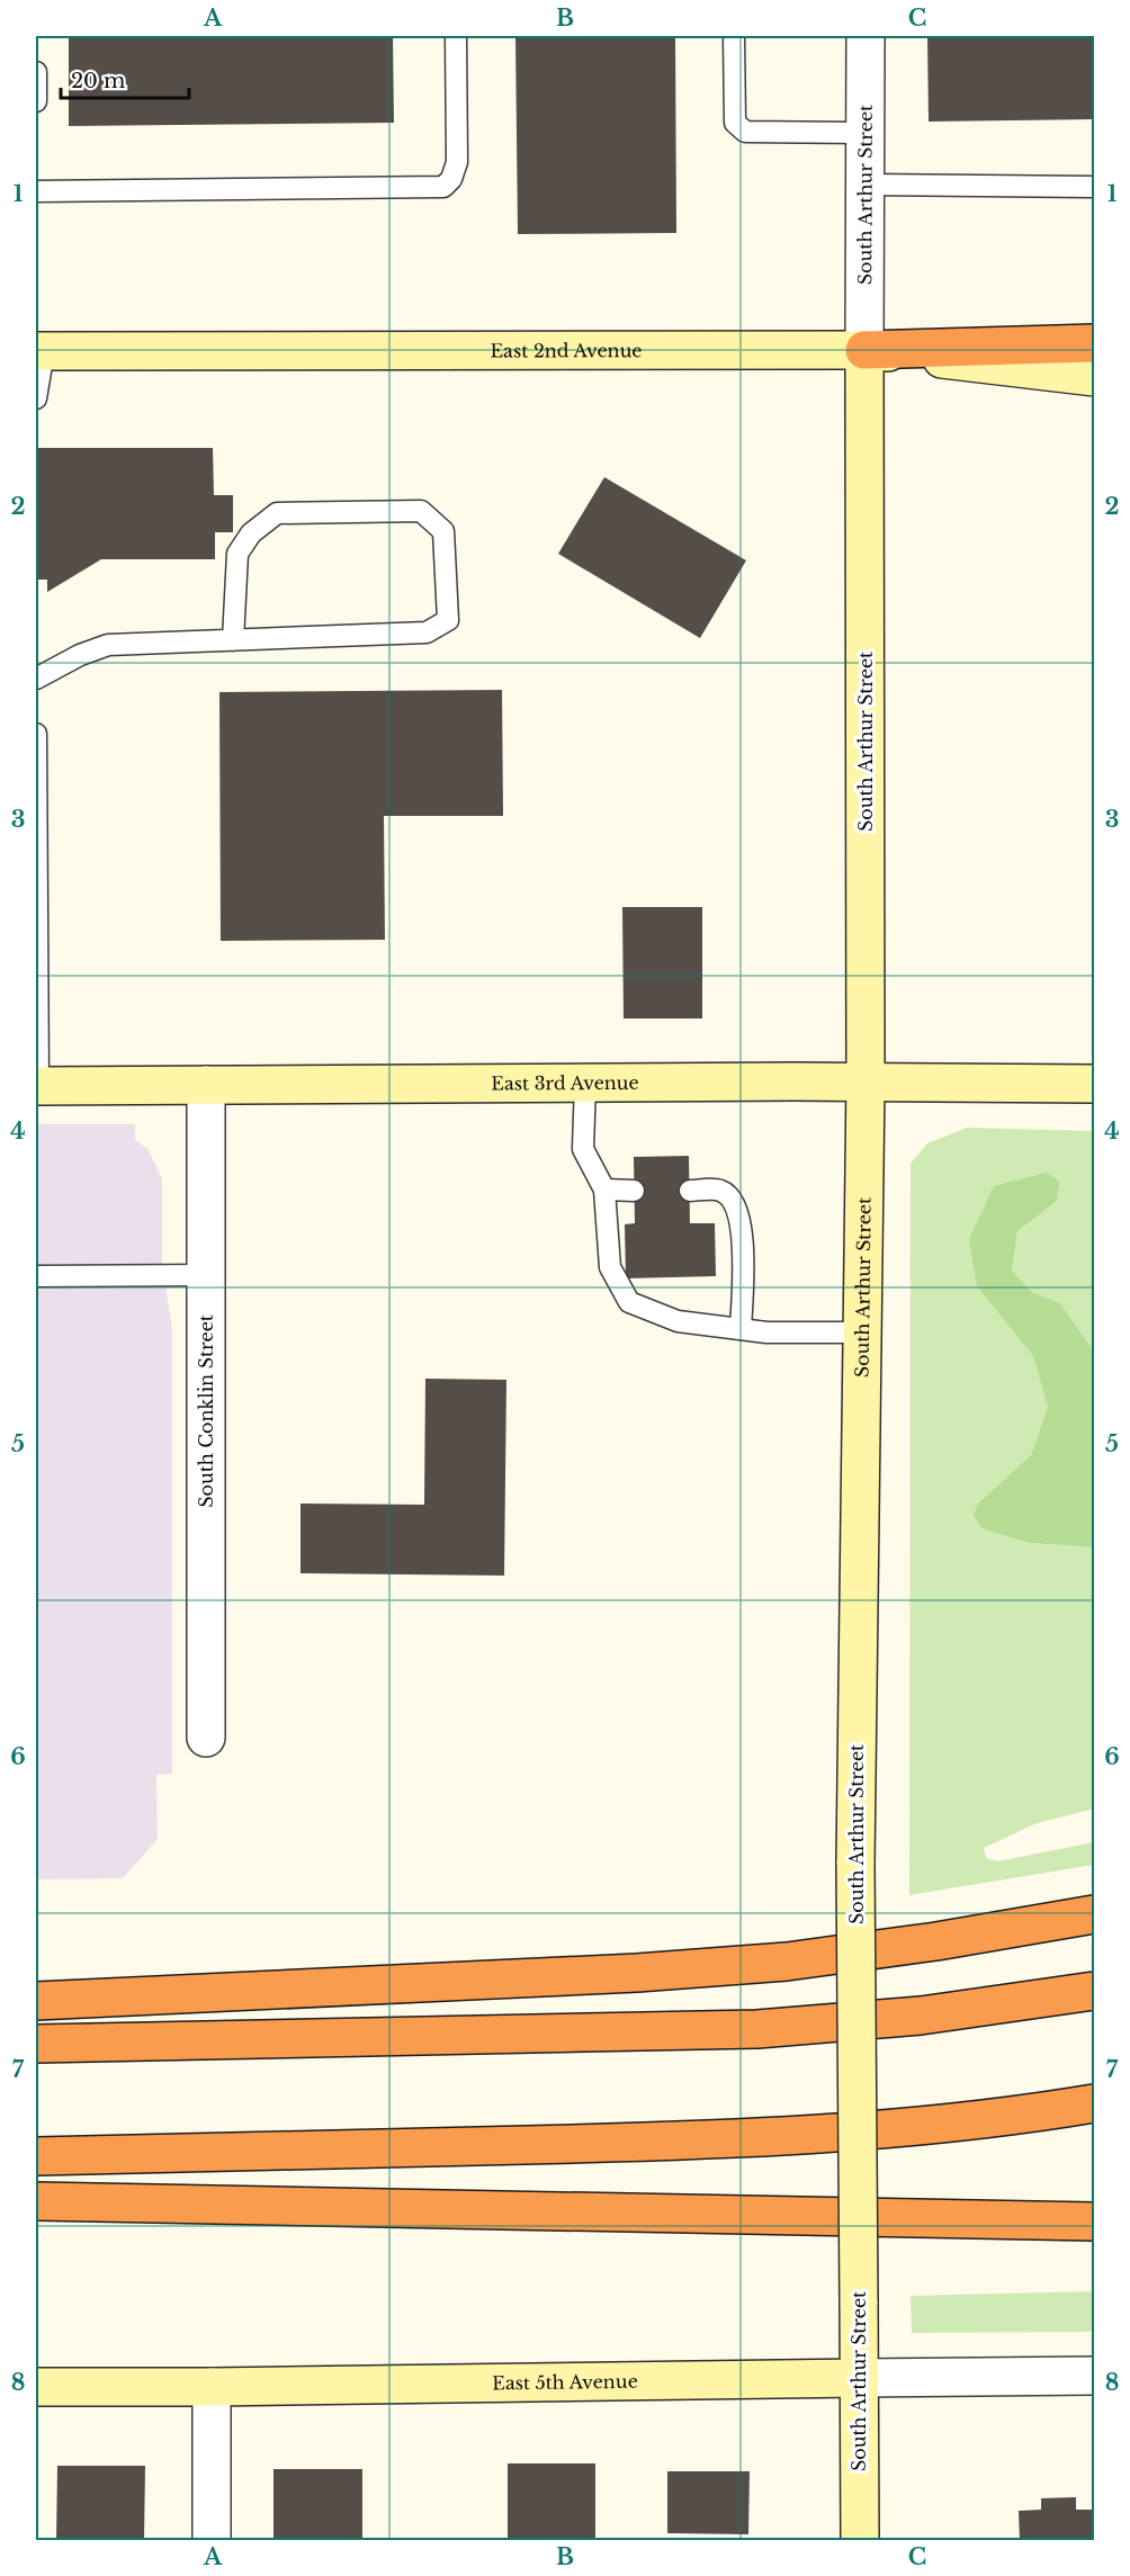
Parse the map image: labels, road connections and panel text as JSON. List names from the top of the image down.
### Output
{
  "streets": {
    "main road": [
      "South Arthur Street",
      "East 2nd Avenue",
      "East 3rd Avenue",
      "East 5th Avenue"
    ],
    "street": ["South Conklin Street"]
  },
  "crossings": [
    ["South Arthur Street", "East 2nd Avenue"],
    ["South Arthur Street", "East 3rd Avenue"],
    ["South Arthur Street", "East 5th Avenue"],
    ["East 3rd Avenue", "South Conklin Street"]
  ],
  "scale_bar": "20 m",
  "grid": {
    "columns": ["A", "B", "C"],
    "rows": [
      "1",
      "2",
      "3",
      "4",
      "5",
      "6",
      "7",
      "8"
    ]
  }
}
